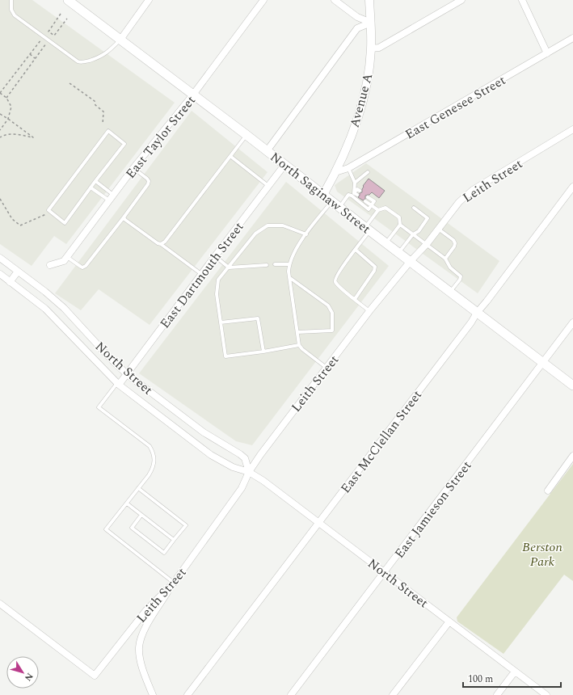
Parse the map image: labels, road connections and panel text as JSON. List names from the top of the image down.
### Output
{
  "streets": {
    "main road": ["North Saginaw Street"],
    "street": [
      "Avenue A",
      "East Genesee Street",
      "East Taylor Street",
      "Leith Street",
      "East Dartmouth Street",
      "North Street",
      "East McClellan Street",
      "East Jamieson Street"
    ]
  },
  "crossings": [
    ["Avenue A", "East Genesee Street"],
    ["Avenue A", "North Saginaw Street"],
    ["East Taylor Street", "North Saginaw Street"],
    ["Leith Street", "North Saginaw Street"],
    ["Leith Street", "North Street"],
    ["North Saginaw Street", "East Dartmouth Street"],
    ["North Saginaw Street", "East McClellan Street"],
    ["North Saginaw Street", "East Jamieson Street"],
    ["East Dartmouth Street", "North Street"],
    ["North Street", "East McClellan Street"],
    ["North Street", "East Jamieson Street"]
  ],
  "parks": ["Berston Park"],
  "scale_bar": "100 m",
  "north": "bottom right"
}
